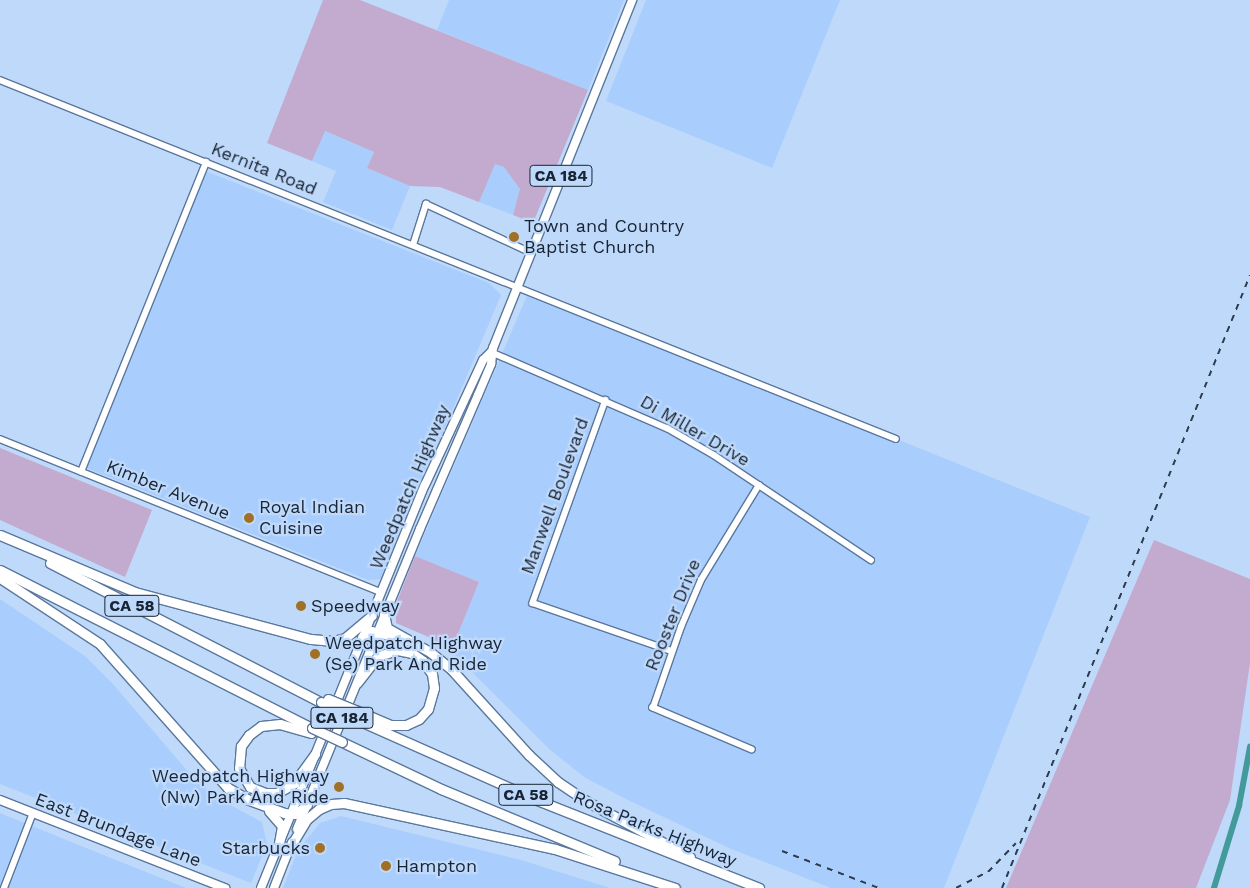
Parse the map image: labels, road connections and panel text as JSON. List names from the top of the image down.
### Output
{
  "streets": {
    "highway": ["CA 58", "Rosa Parks Highway"],
    "main road": ["CA 184", "Weedpatch Highway", "East Brundage Lane"],
    "street": [
      "Kernita Road",
      "Di Miller Drive",
      "Kimber Avenue",
      "Manwell Boulevard",
      "Rooster Drive"
    ]
  },
  "crossings": [
    ["Kernita Road", "Weedpatch Highway"],
    ["Di Miller Drive", "Weedpatch Highway"],
    ["Di Miller Drive", "Manwell Boulevard"],
    ["Di Miller Drive", "Rooster Drive"],
    ["Weedpatch Highway", "Kimber Avenue"],
    ["Manwell Boulevard", "Rooster Drive"]
  ],
  "places": [
    "Town and Country Baptist Church",
    "Royal Indian Cuisine",
    "Speedway",
    "Weedpatch Highway (Se) Park And Ride",
    "Weedpatch Highway (Nw) Park And Ride",
    "Starbucks",
    "Hampton"
  ]
}
